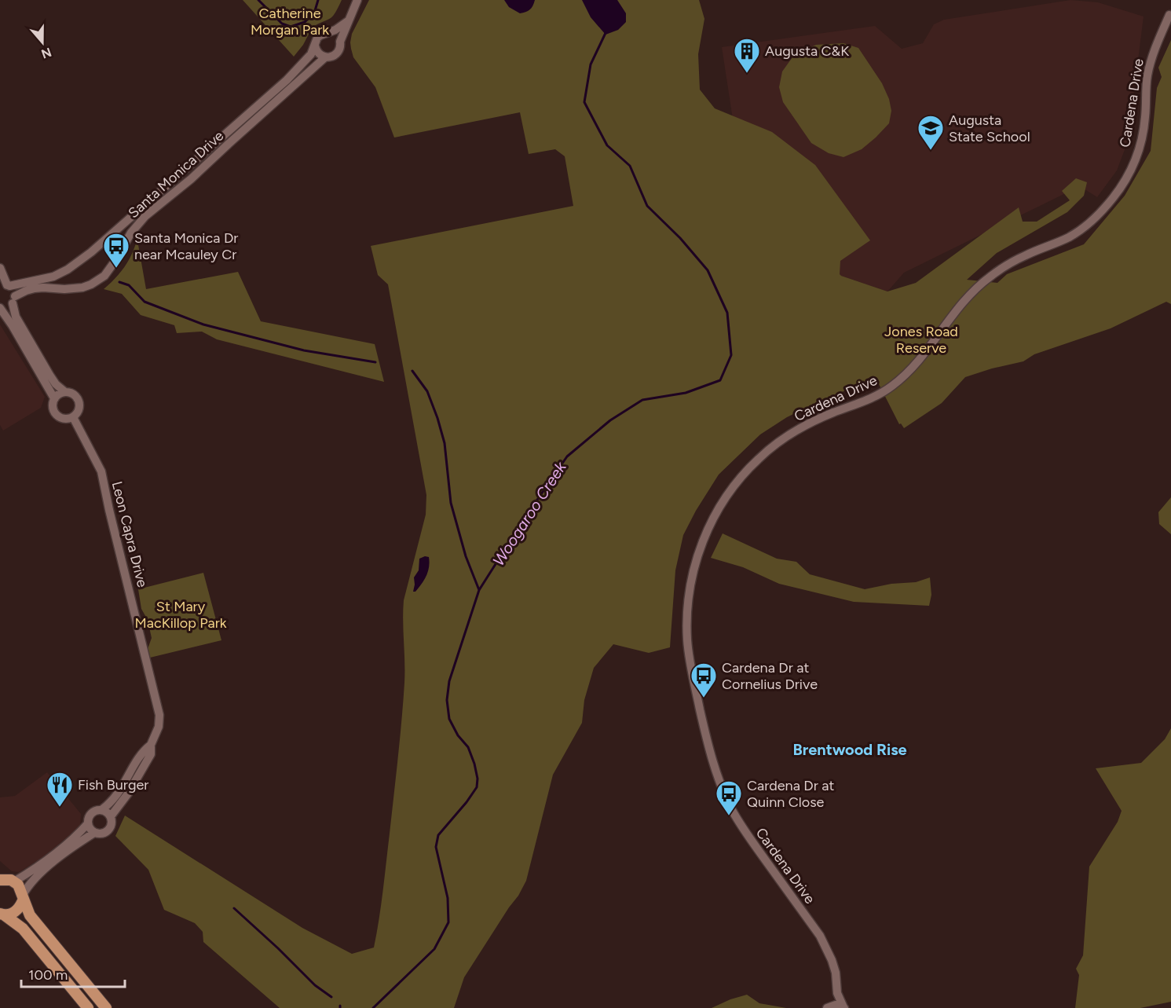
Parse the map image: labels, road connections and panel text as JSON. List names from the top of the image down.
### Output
{
  "streets": {
    "street": ["Cardena Drive", "Santa Monica Drive", "Leon Capra Drive"]
  },
  "districts": ["Brentwood Rise"],
  "water": ["Woogaroo Creek"],
  "parks": ["Catherine Morgan Park", "Jones Road Reserve", "St Mary MacKillop Park"],
  "places": {
    "building": ["Augusta C&K"],
    "school or university": ["Augusta State School"],
    "bus stop": ["Santa Monica Dr near Mcauley Cr", "Cardena Dr at Cornelius Drive", "Cardena Dr at Quinn Close"],
    "restaurant": ["Fish Burger"]
  },
  "scale_bar": "100 m",
  "north": "bottom"
}
